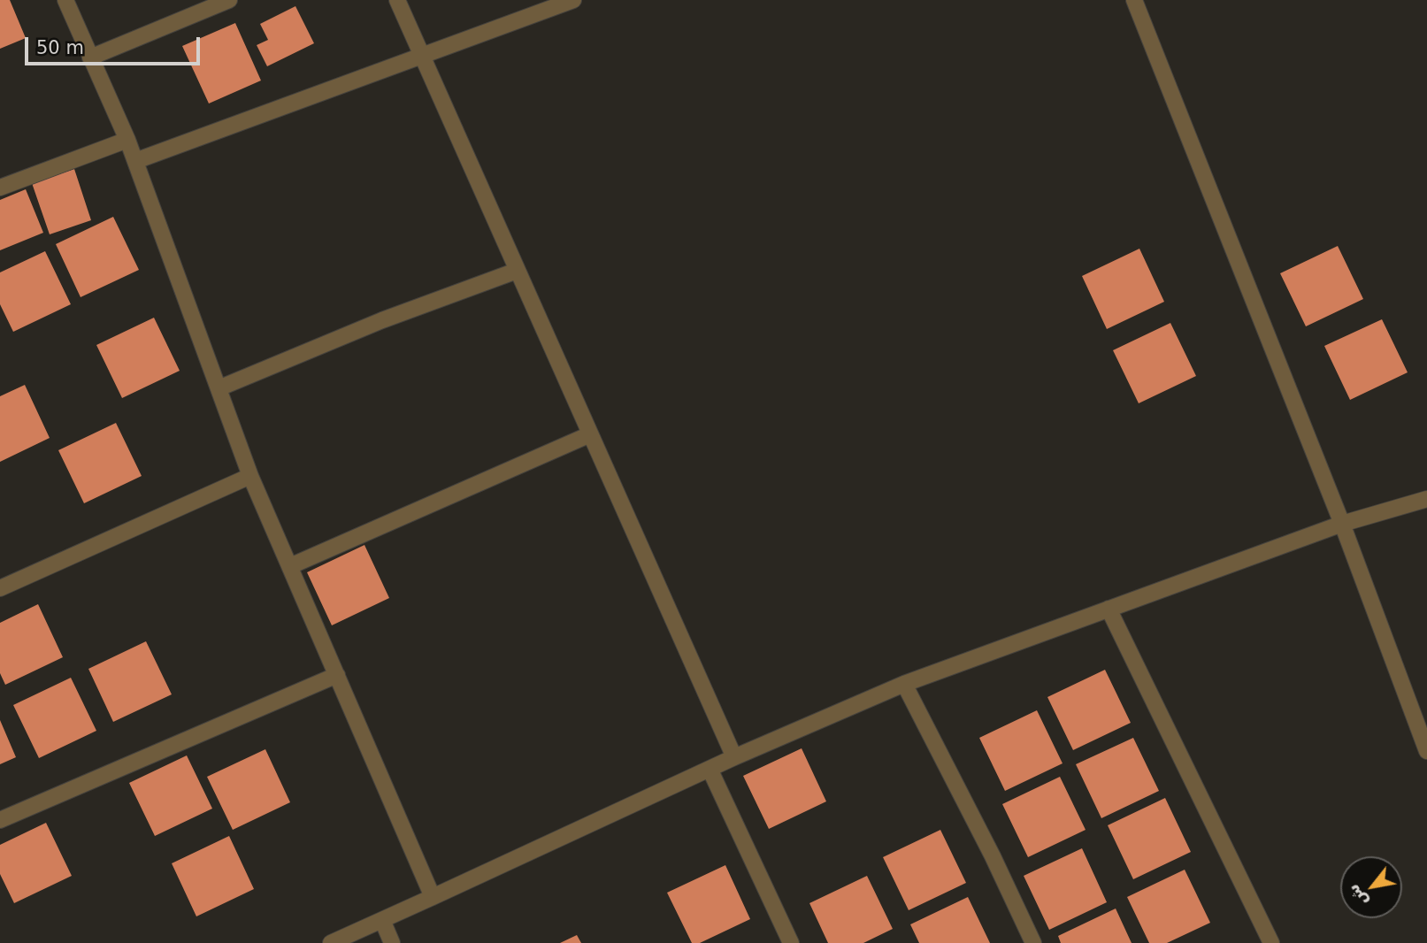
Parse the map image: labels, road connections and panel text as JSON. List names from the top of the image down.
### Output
{
  "scale_bar": "50 m",
  "north": "bottom left"
}
